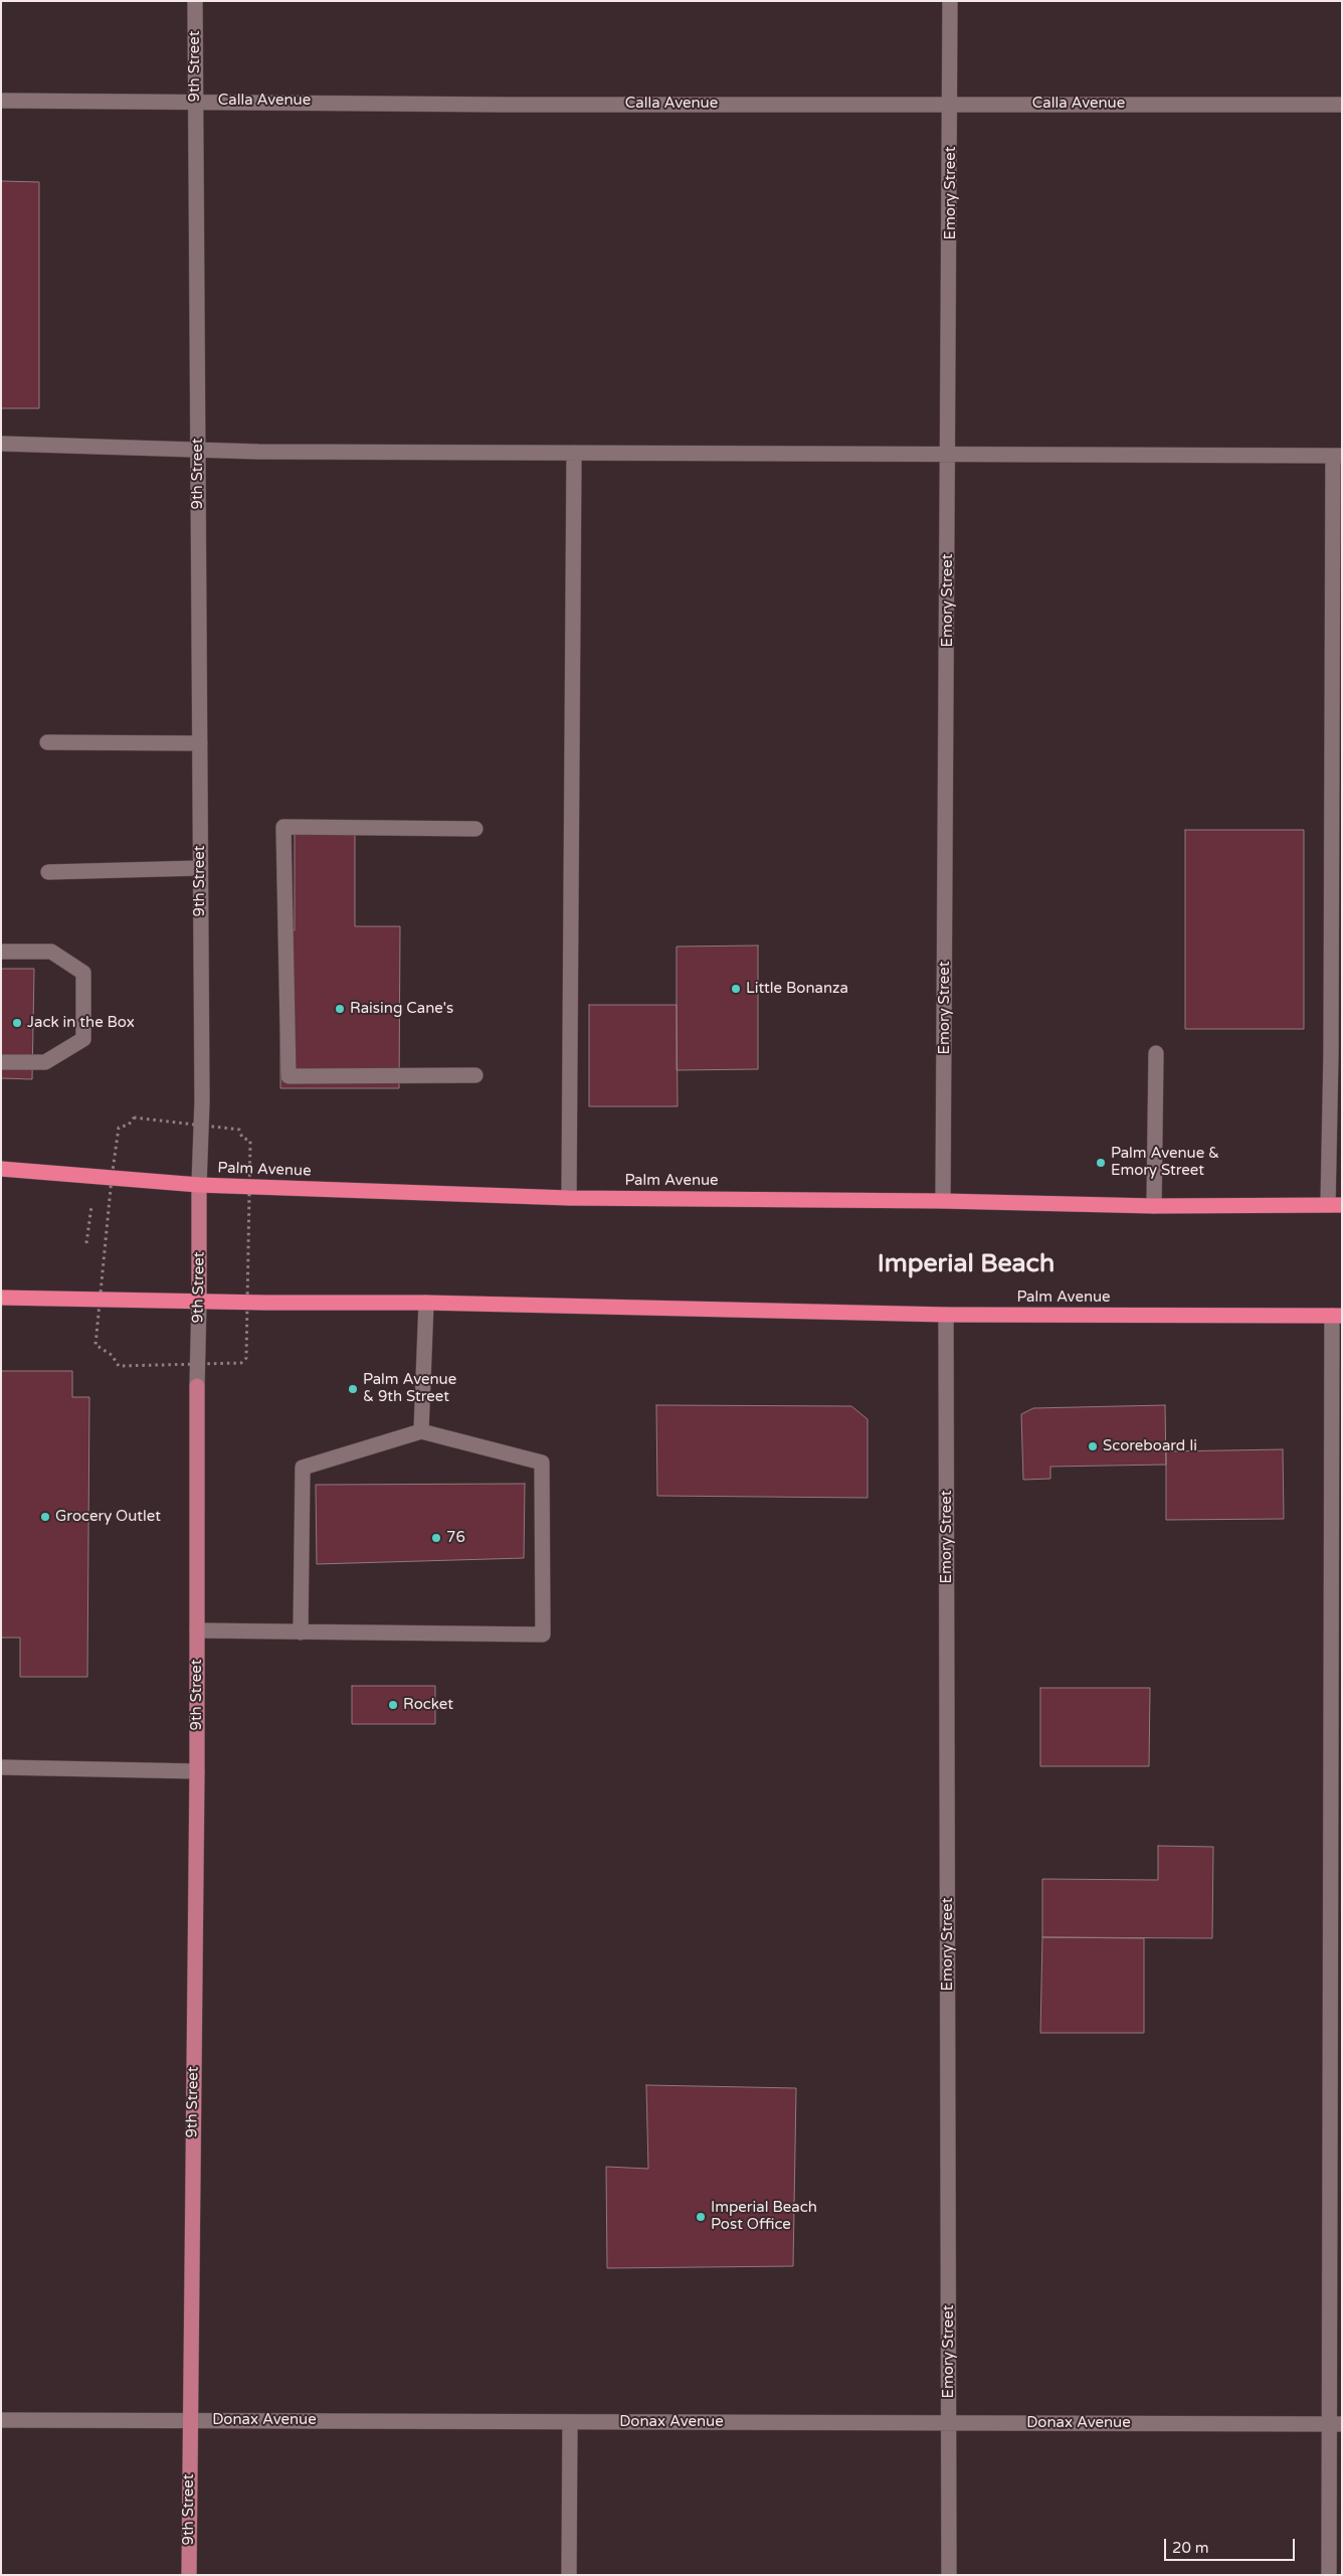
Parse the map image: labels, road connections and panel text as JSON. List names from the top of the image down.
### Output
{
  "streets": {
    "highway": ["Palm Avenue"],
    "main road": ["9th Street"],
    "street": ["Calla Avenue", "Emory Street", "Donax Avenue"]
  },
  "crossings": [
    ["9th Street", "Calla Avenue"],
    ["9th Street", "Palm Avenue"],
    ["9th Street", "Donax Avenue"],
    ["Calla Avenue", "Emory Street"],
    ["Emory Street", "Palm Avenue"],
    ["Emory Street", "Donax Avenue"]
  ],
  "districts": ["Imperial Beach"],
  "places": [
    "Little Bonanza",
    "Raising Cane's",
    "Jack in the Box",
    "Palm Avenue & Emory Street",
    "Palm Avenue & 9th Street",
    "Scoreboard Ii",
    "Grocery Outlet",
    "76",
    "Rocket",
    "Imperial Beach Post Office"
  ],
  "scale_bar": "20 m"
}
